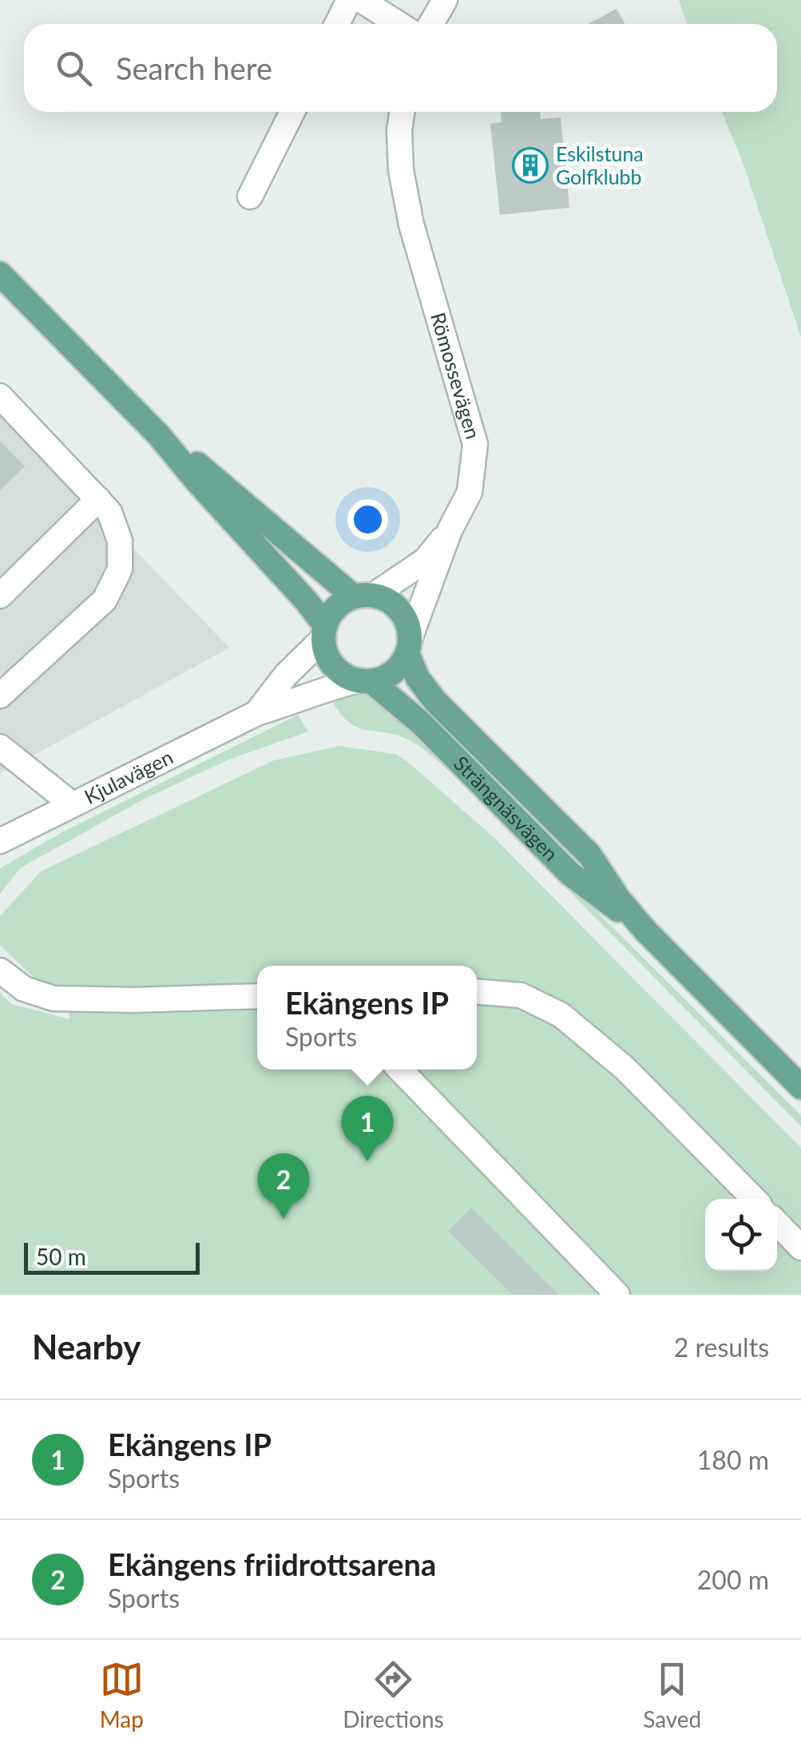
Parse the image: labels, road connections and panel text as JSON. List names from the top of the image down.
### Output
{
  "streets": {
    "main road": ["Strängnäsvägen"],
    "street": ["Römossevägen", "Kjulavägen"]
  },
  "crossings": [
    ["Römossevägen", "Kjulavägen"],
    ["Römossevägen", "Strängnäsvägen"],
    ["Kjulavägen", "Strängnäsvägen"]
  ],
  "places": {
    "building": ["Eskilstuna Golfklubb"]
  },
  "scale_bar": "50 m",
  "page": {
    "search": "Search here",
    "popup": ["Ekängens IP", "Sports"],
    "pins": ["1", "2"],
    "scale": "50 m",
    "heading": ["Nearby", "2 results"],
    "list": [
      {
        "mark": "1",
        "name": "Ekängens IP",
        "note": "Sports",
        "value": "180 m"
      },
      {
        "mark": "2",
        "name": "Ekängens friidrottsarena",
        "note": "Sports",
        "value": "200 m"
      }
    ],
    "nav": ["Map", "Directions", "Saved"]
  }
}
